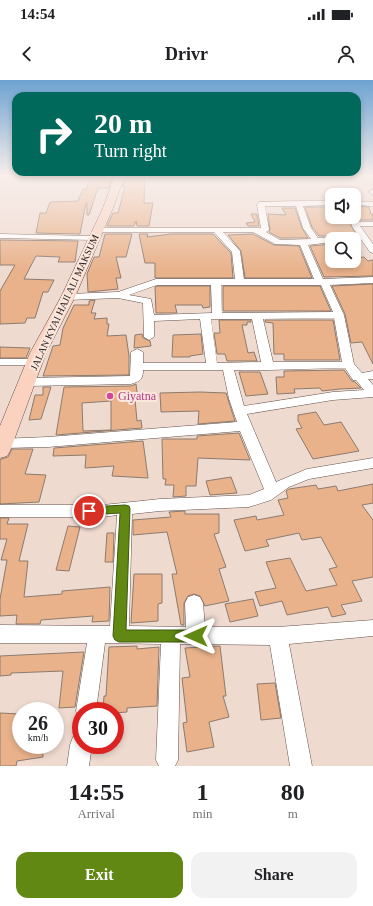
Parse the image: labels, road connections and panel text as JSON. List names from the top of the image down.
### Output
{
  "streets": {
    "street": ["JALAN KYAI HAJI ALI MAKSUM"]
  },
  "places": ["Giyatna"],
  "page": {
    "status": "14:54",
    "header": "Drivr",
    "turn": ["20 m", "Turn right"],
    "speed": "26 km/h",
    "limit": "30",
    "eta": [
      "14:55",
      "Arrival",
      "1",
      "min",
      "80",
      "m"
    ],
    "buttons": ["Exit", "Share"]
  }
}
